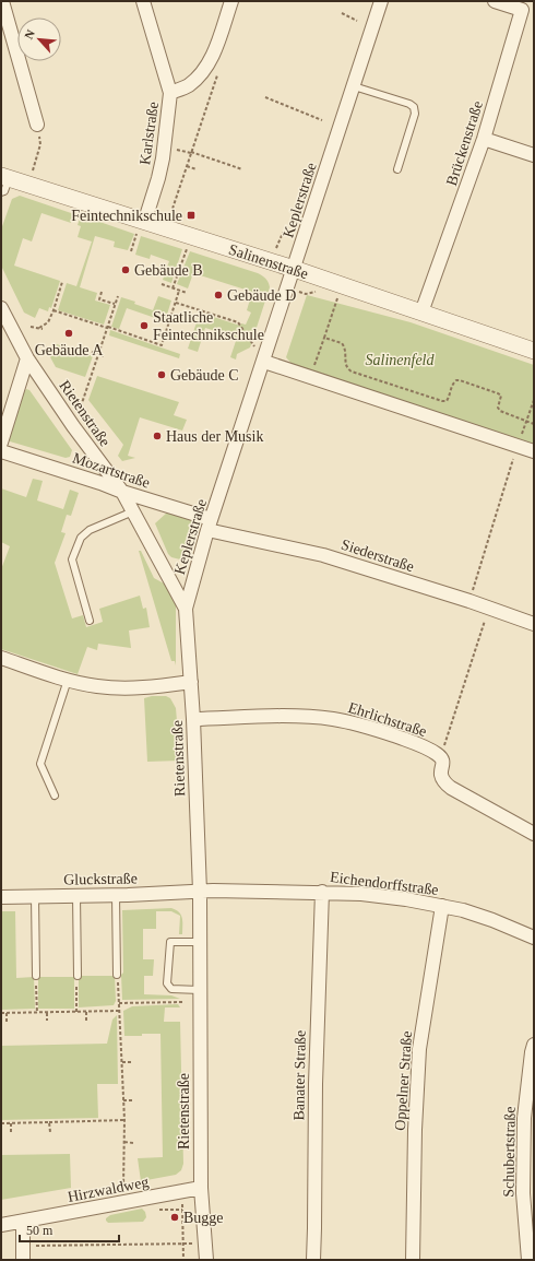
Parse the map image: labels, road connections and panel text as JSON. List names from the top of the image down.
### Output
{
  "streets": {
    "street": [
      "Karlstraße",
      "Brückenstraße",
      "Keplerstraße",
      "Salinenstraße",
      "Rietenstraße",
      "Mozartstraße",
      "Siederstraße",
      "Ehrlichstraße",
      "Gluckstraße",
      "Eichendorffstraße",
      "Banater Straße",
      "Oppelner Straße",
      "Schubertstraße",
      "Hirzwaldweg"
    ]
  },
  "crossings": [
    ["Karlstraße", "Salinenstraße"],
    ["Brückenstraße", "Salinenstraße"],
    ["Keplerstraße", "Salinenstraße"],
    ["Keplerstraße", "Rietenstraße"],
    ["Keplerstraße", "Mozartstraße"],
    ["Keplerstraße", "Siederstraße"],
    ["Rietenstraße", "Mozartstraße"],
    ["Rietenstraße", "Ehrlichstraße"],
    ["Rietenstraße", "Gluckstraße"],
    ["Rietenstraße", "Eichendorffstraße"],
    ["Rietenstraße", "Hirzwaldweg"],
    ["Mozartstraße", "Siederstraße"],
    ["Gluckstraße", "Eichendorffstraße"],
    ["Eichendorffstraße", "Banater Straße"],
    ["Eichendorffstraße", "Oppelner Straße"]
  ],
  "parks": ["Salinenfeld"],
  "places": {
    "transit": ["Feintechnikschule"],
    "other": [
      "Gebäude B",
      "Gebäude D",
      "Staatliche Feintechnikschule",
      "Gebäude A",
      "Gebäude C",
      "Haus der Musik",
      "Bugge"
    ]
  },
  "scale_bar": "50 m",
  "north": "top left"
}
